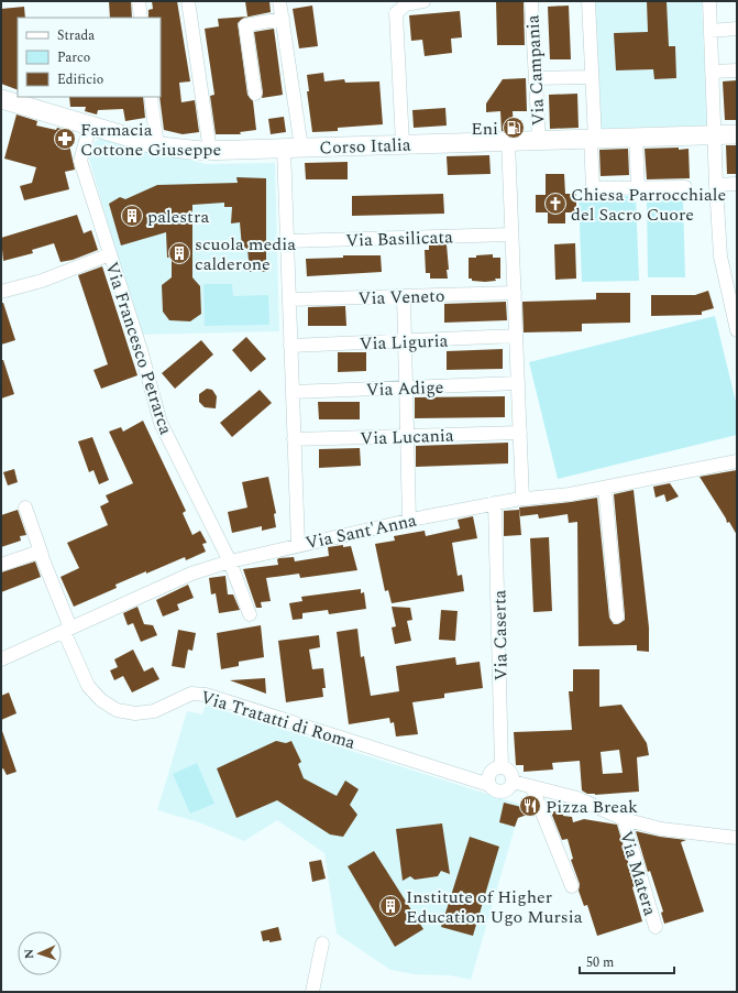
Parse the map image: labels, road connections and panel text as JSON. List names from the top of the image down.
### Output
{
  "streets": {
    "street": [
      "Via Campania",
      "Corso Italia",
      "Via Basilicata",
      "Via Veneto",
      "Via Liguria",
      "Via Francesco Petrarca",
      "Via Adige",
      "Via Lucania",
      "Via Sant'Anna",
      "Via Caserta",
      "Via Tratatti di Roma",
      "Via Matera"
    ]
  },
  "crossings": [
    ["Via Campania", "Corso Italia"],
    ["Corso Italia", "Via Francesco Petrarca"],
    ["Via Francesco Petrarca", "Via Sant'Anna"],
    ["Via Sant'Anna", "Via Caserta"],
    ["Via Sant'Anna", "Via Tratatti di Roma"],
    ["Via Caserta", "Via Tratatti di Roma"]
  ],
  "places": {
    "fuel station": ["Eni"],
    "pharmacy": ["Farmacia Cottone Giuseppe"],
    "church": ["Chiesa Parrocchiale del Sacro Cuore"],
    "building": ["palestra", "scuola media calderone", "Institute of Higher Education Ugo Mursia"],
    "restaurant": ["Pizza Break"]
  },
  "legend": ["Strada", "Parco", "Edificio"],
  "scale_bar": "50 m",
  "north": "left"
}
